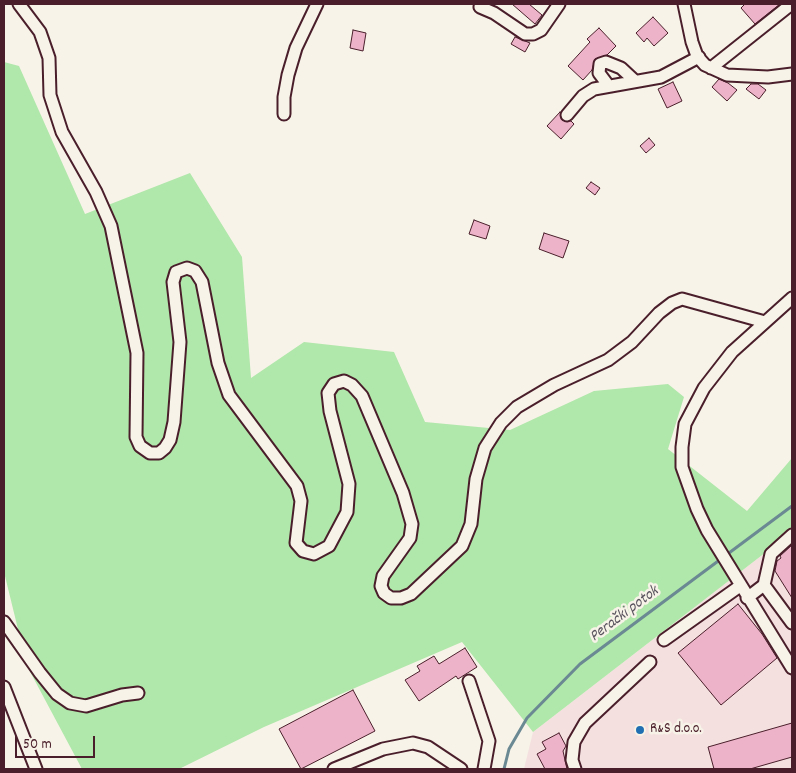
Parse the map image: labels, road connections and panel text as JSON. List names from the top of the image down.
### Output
{
  "water": ["Perački potok"],
  "places": ["R&S d.o.o."],
  "scale_bar": "50 m"
}
